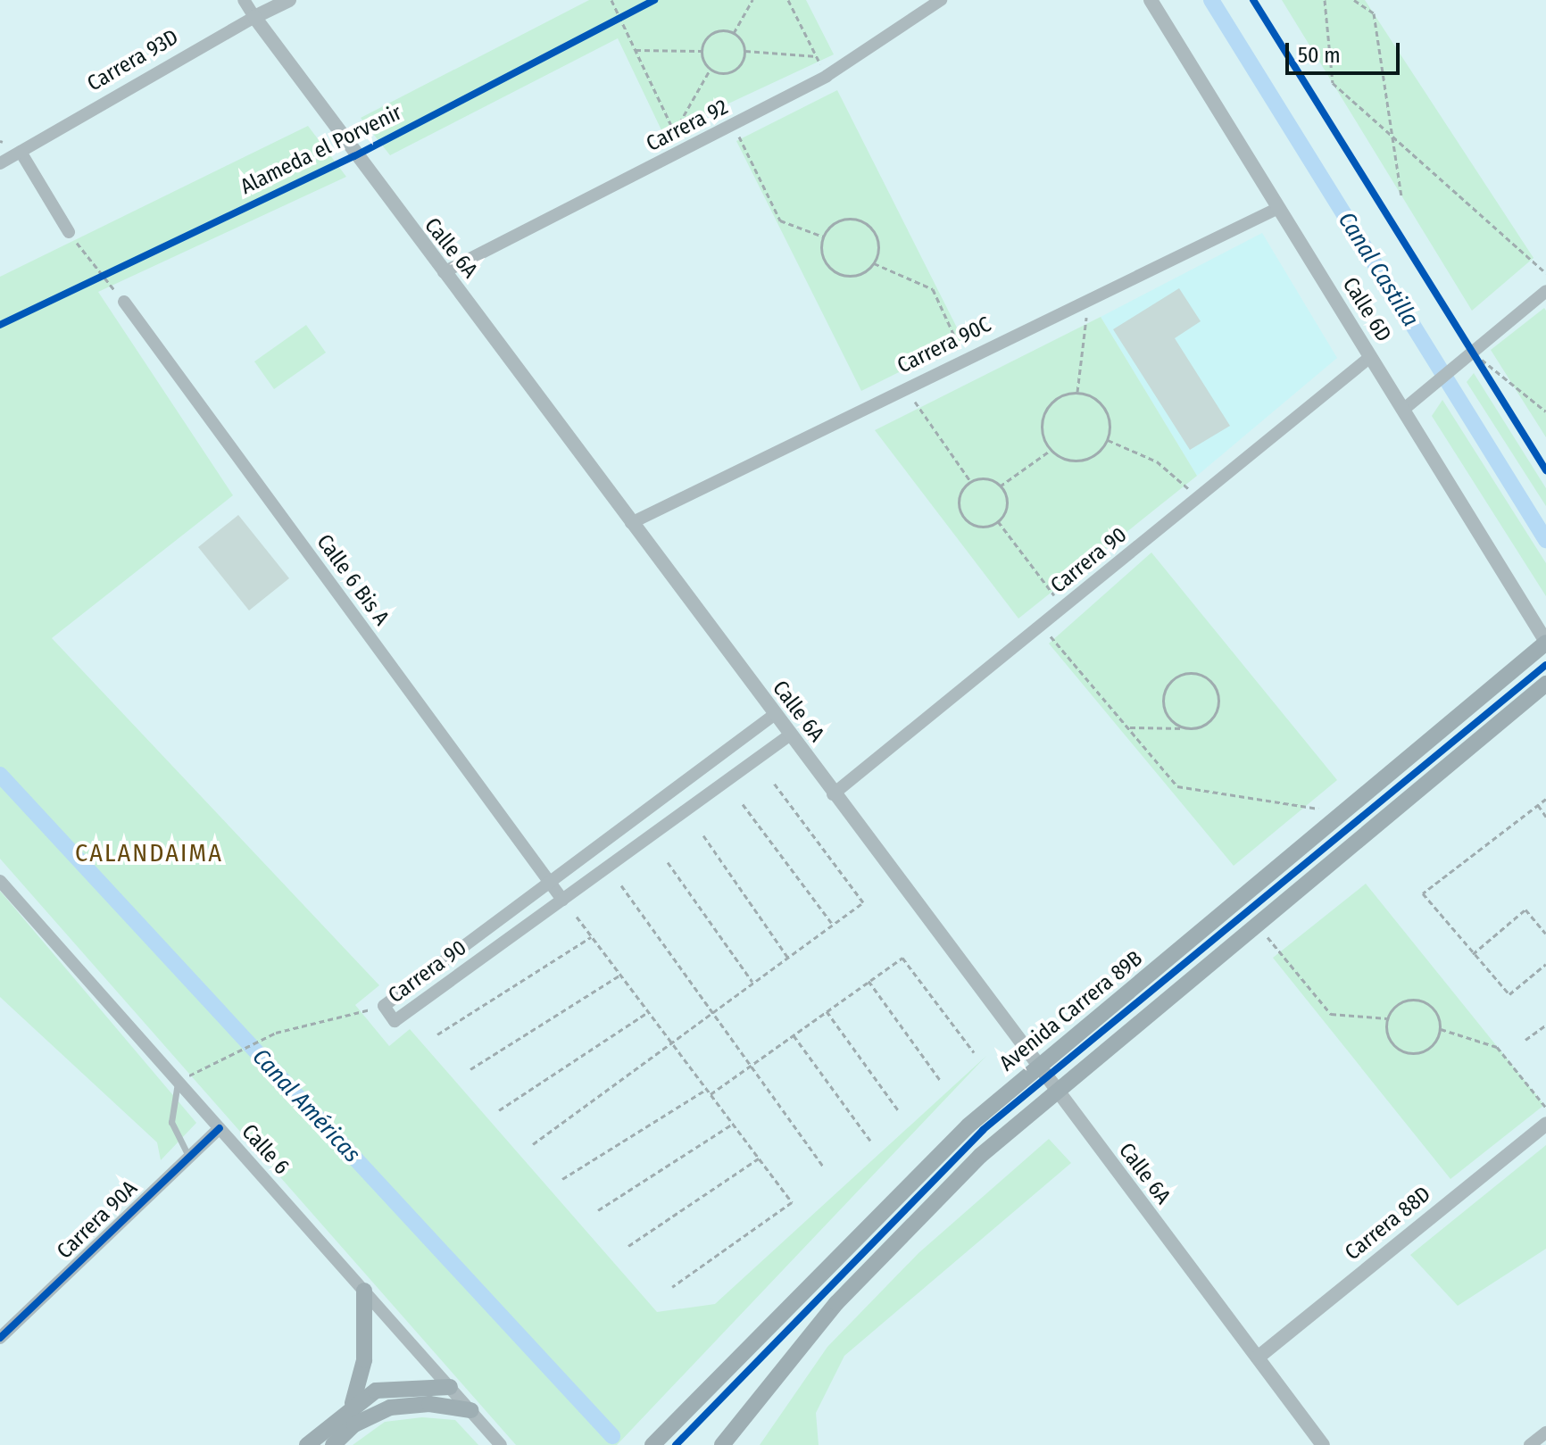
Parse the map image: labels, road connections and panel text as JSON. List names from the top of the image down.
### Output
{
  "streets": {
    "main road": ["Avenida Carrera 89B"],
    "street": [
      "Carrera 93D",
      "Carrera 92",
      "Calle 6A",
      "Calle 6D",
      "Carrera 90C",
      "Carrera 90",
      "Calle 6 Bis A",
      "Calle 6",
      "Carrera 90A",
      "Carrera 88D"
    ],
    "cycle path": ["Alameda el Porvenir"]
  },
  "crossings": [
    ["Carrera 93D", "Calle 6A"],
    ["Carrera 92", "Calle 6A"],
    ["Calle 6A", "Carrera 90C"],
    ["Calle 6A", "Carrera 90"],
    ["Calle 6A", "Avenida Carrera 89B"],
    ["Calle 6A", "Carrera 88D"],
    ["Calle 6D", "Carrera 90C"],
    ["Calle 6D", "Carrera 90"],
    ["Calle 6D", "Avenida Carrera 89B"],
    ["Carrera 90", "Calle 6 Bis A"],
    ["Calle 6", "Carrera 90A"]
  ],
  "districts": ["CALANDAIMA"],
  "water": ["Canal Castilla", "Canal Américas"],
  "scale_bar": "50 m"
}
